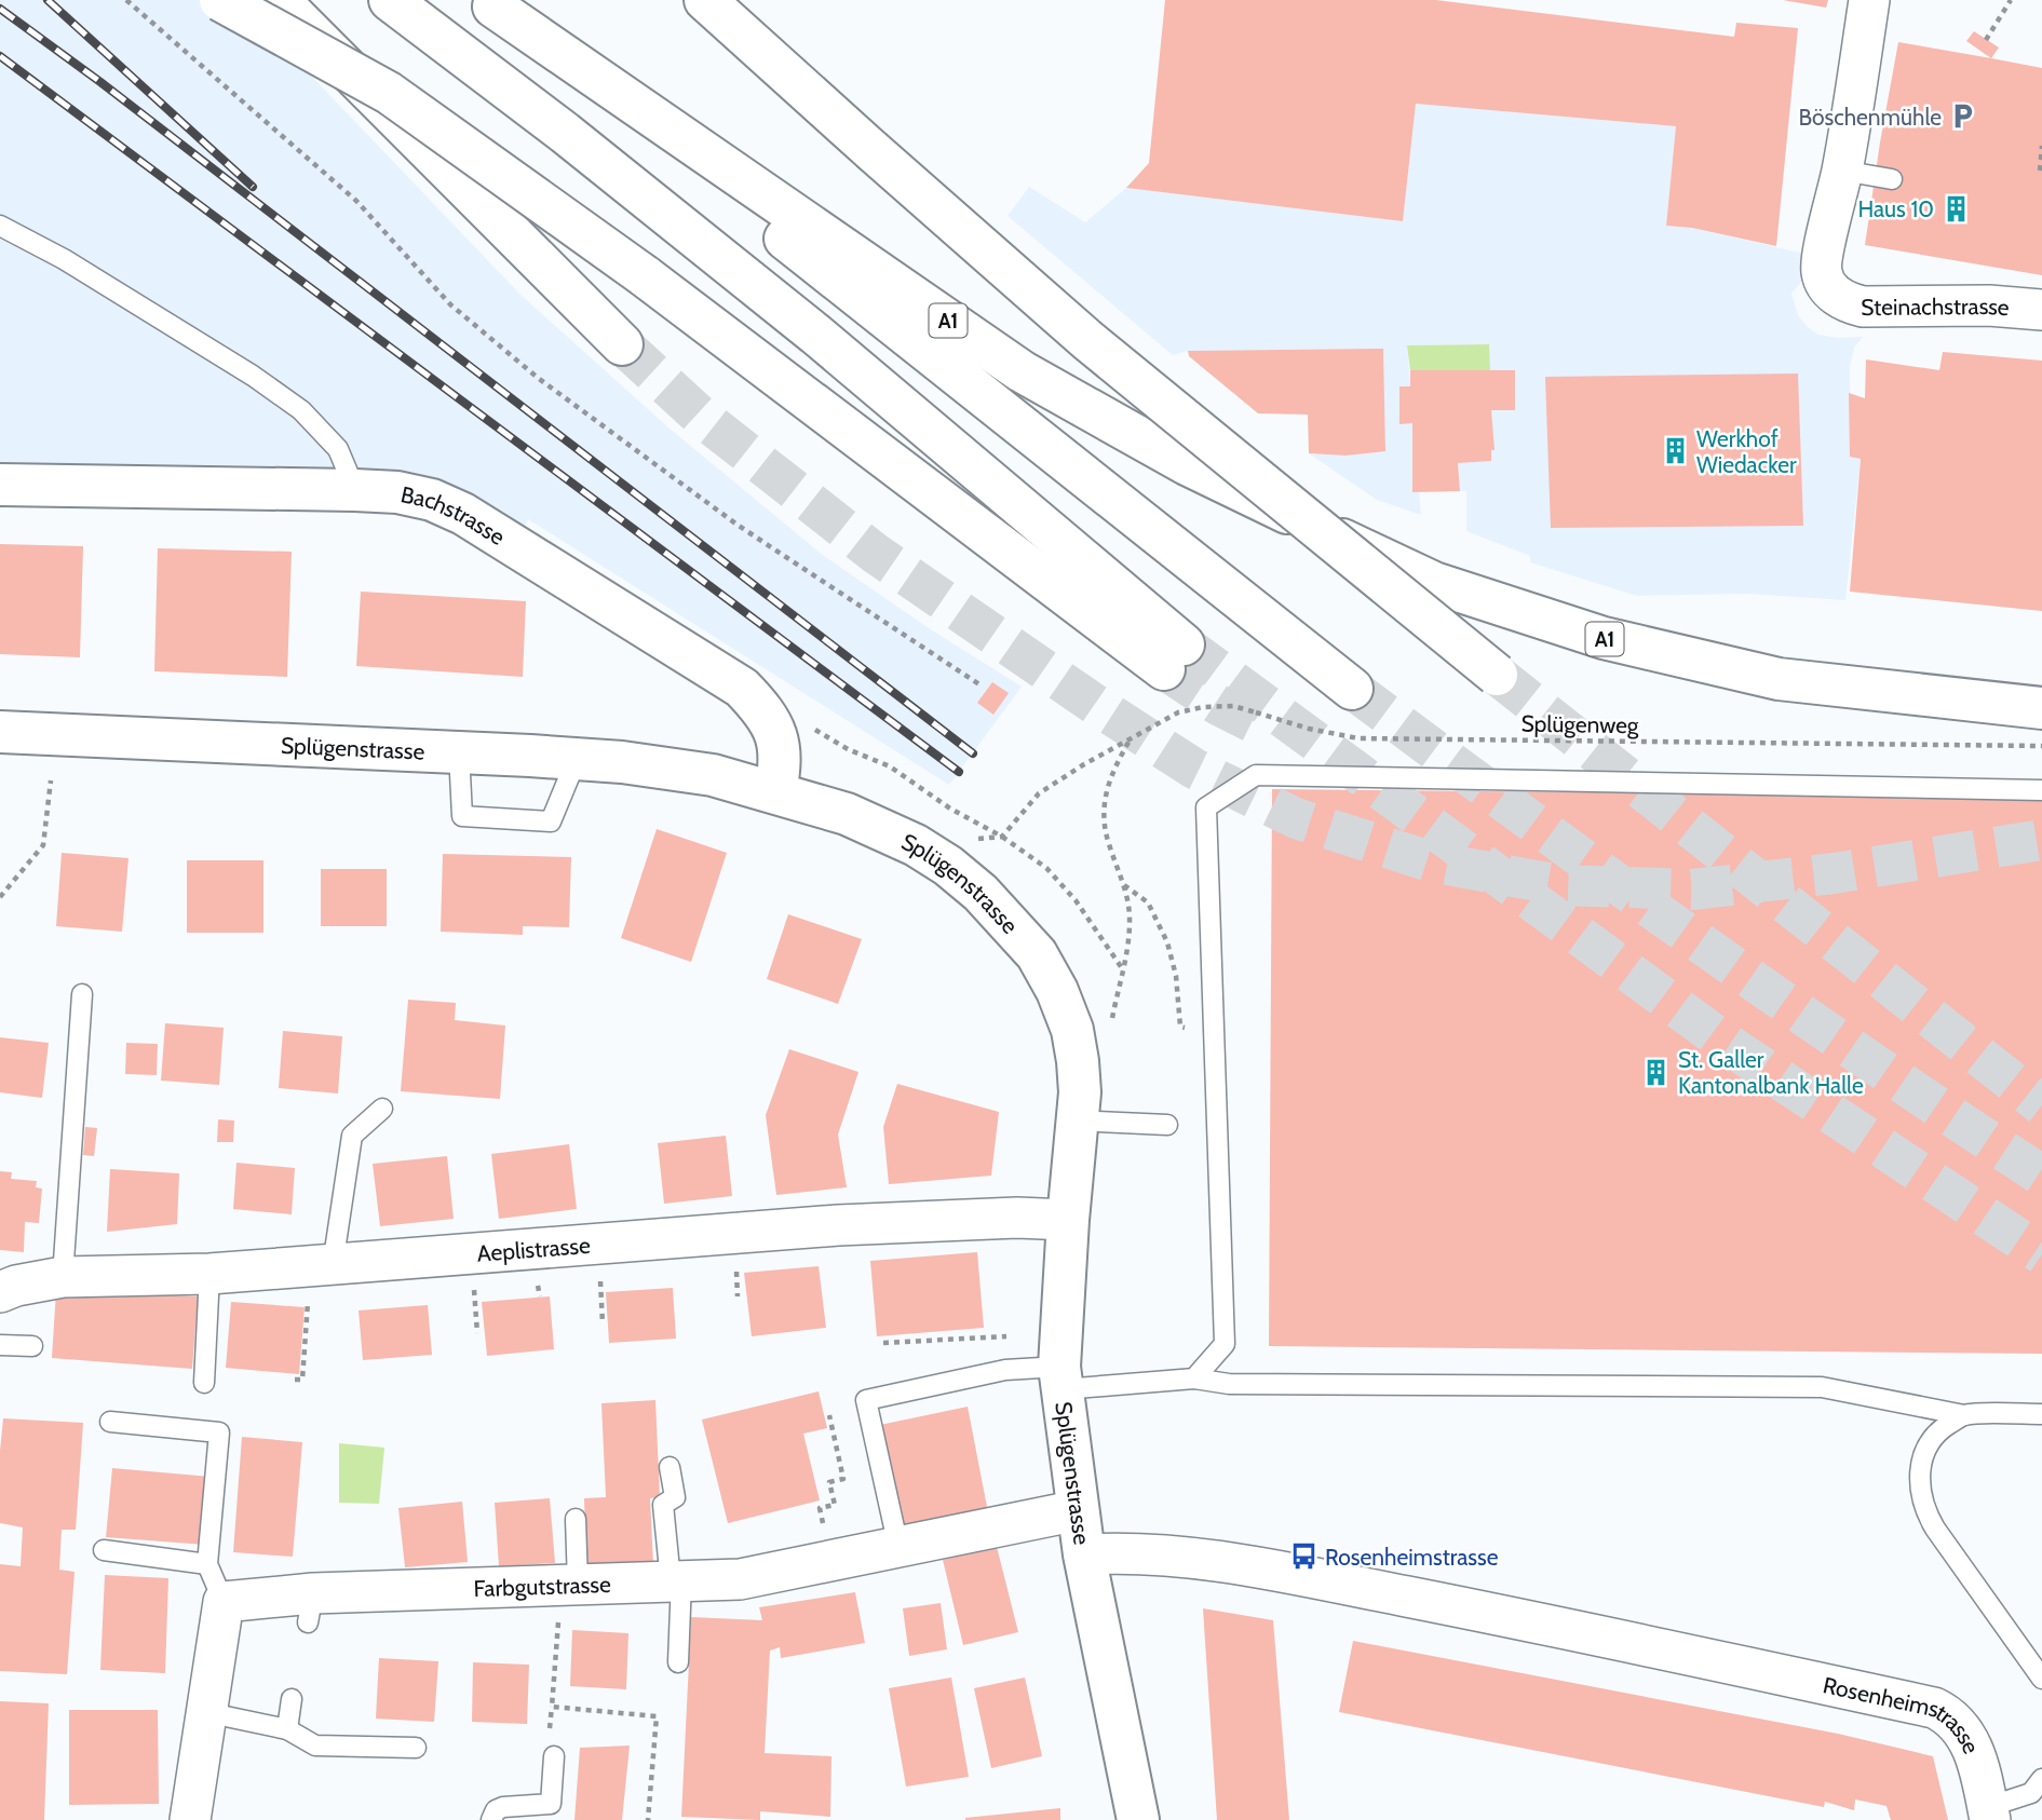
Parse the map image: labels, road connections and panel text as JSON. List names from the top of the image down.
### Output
{
  "streets": {
    "main road": ["A1", "Bachstrasse", "Splügenstrasse"],
    "street": [
      "Steinachstrasse",
      "Aeplistrasse",
      "Farbgutstrasse",
      "Rosenheimstrasse"
    ],
    "path": ["Splügenweg"]
  },
  "crossings": [
    ["Bachstrasse", "Splügenstrasse"],
    ["Splügenstrasse", "Aeplistrasse"],
    ["Splügenstrasse", "Farbgutstrasse"],
    ["Splügenstrasse", "Rosenheimstrasse"]
  ],
  "places": {
    "parking": ["Böschenmühle"],
    "building": ["Haus 10", "Werkhof Wiedacker", "St. Galler Kantonalbank Halle"],
    "bus stop": ["Rosenheimstrasse"]
  }
}
